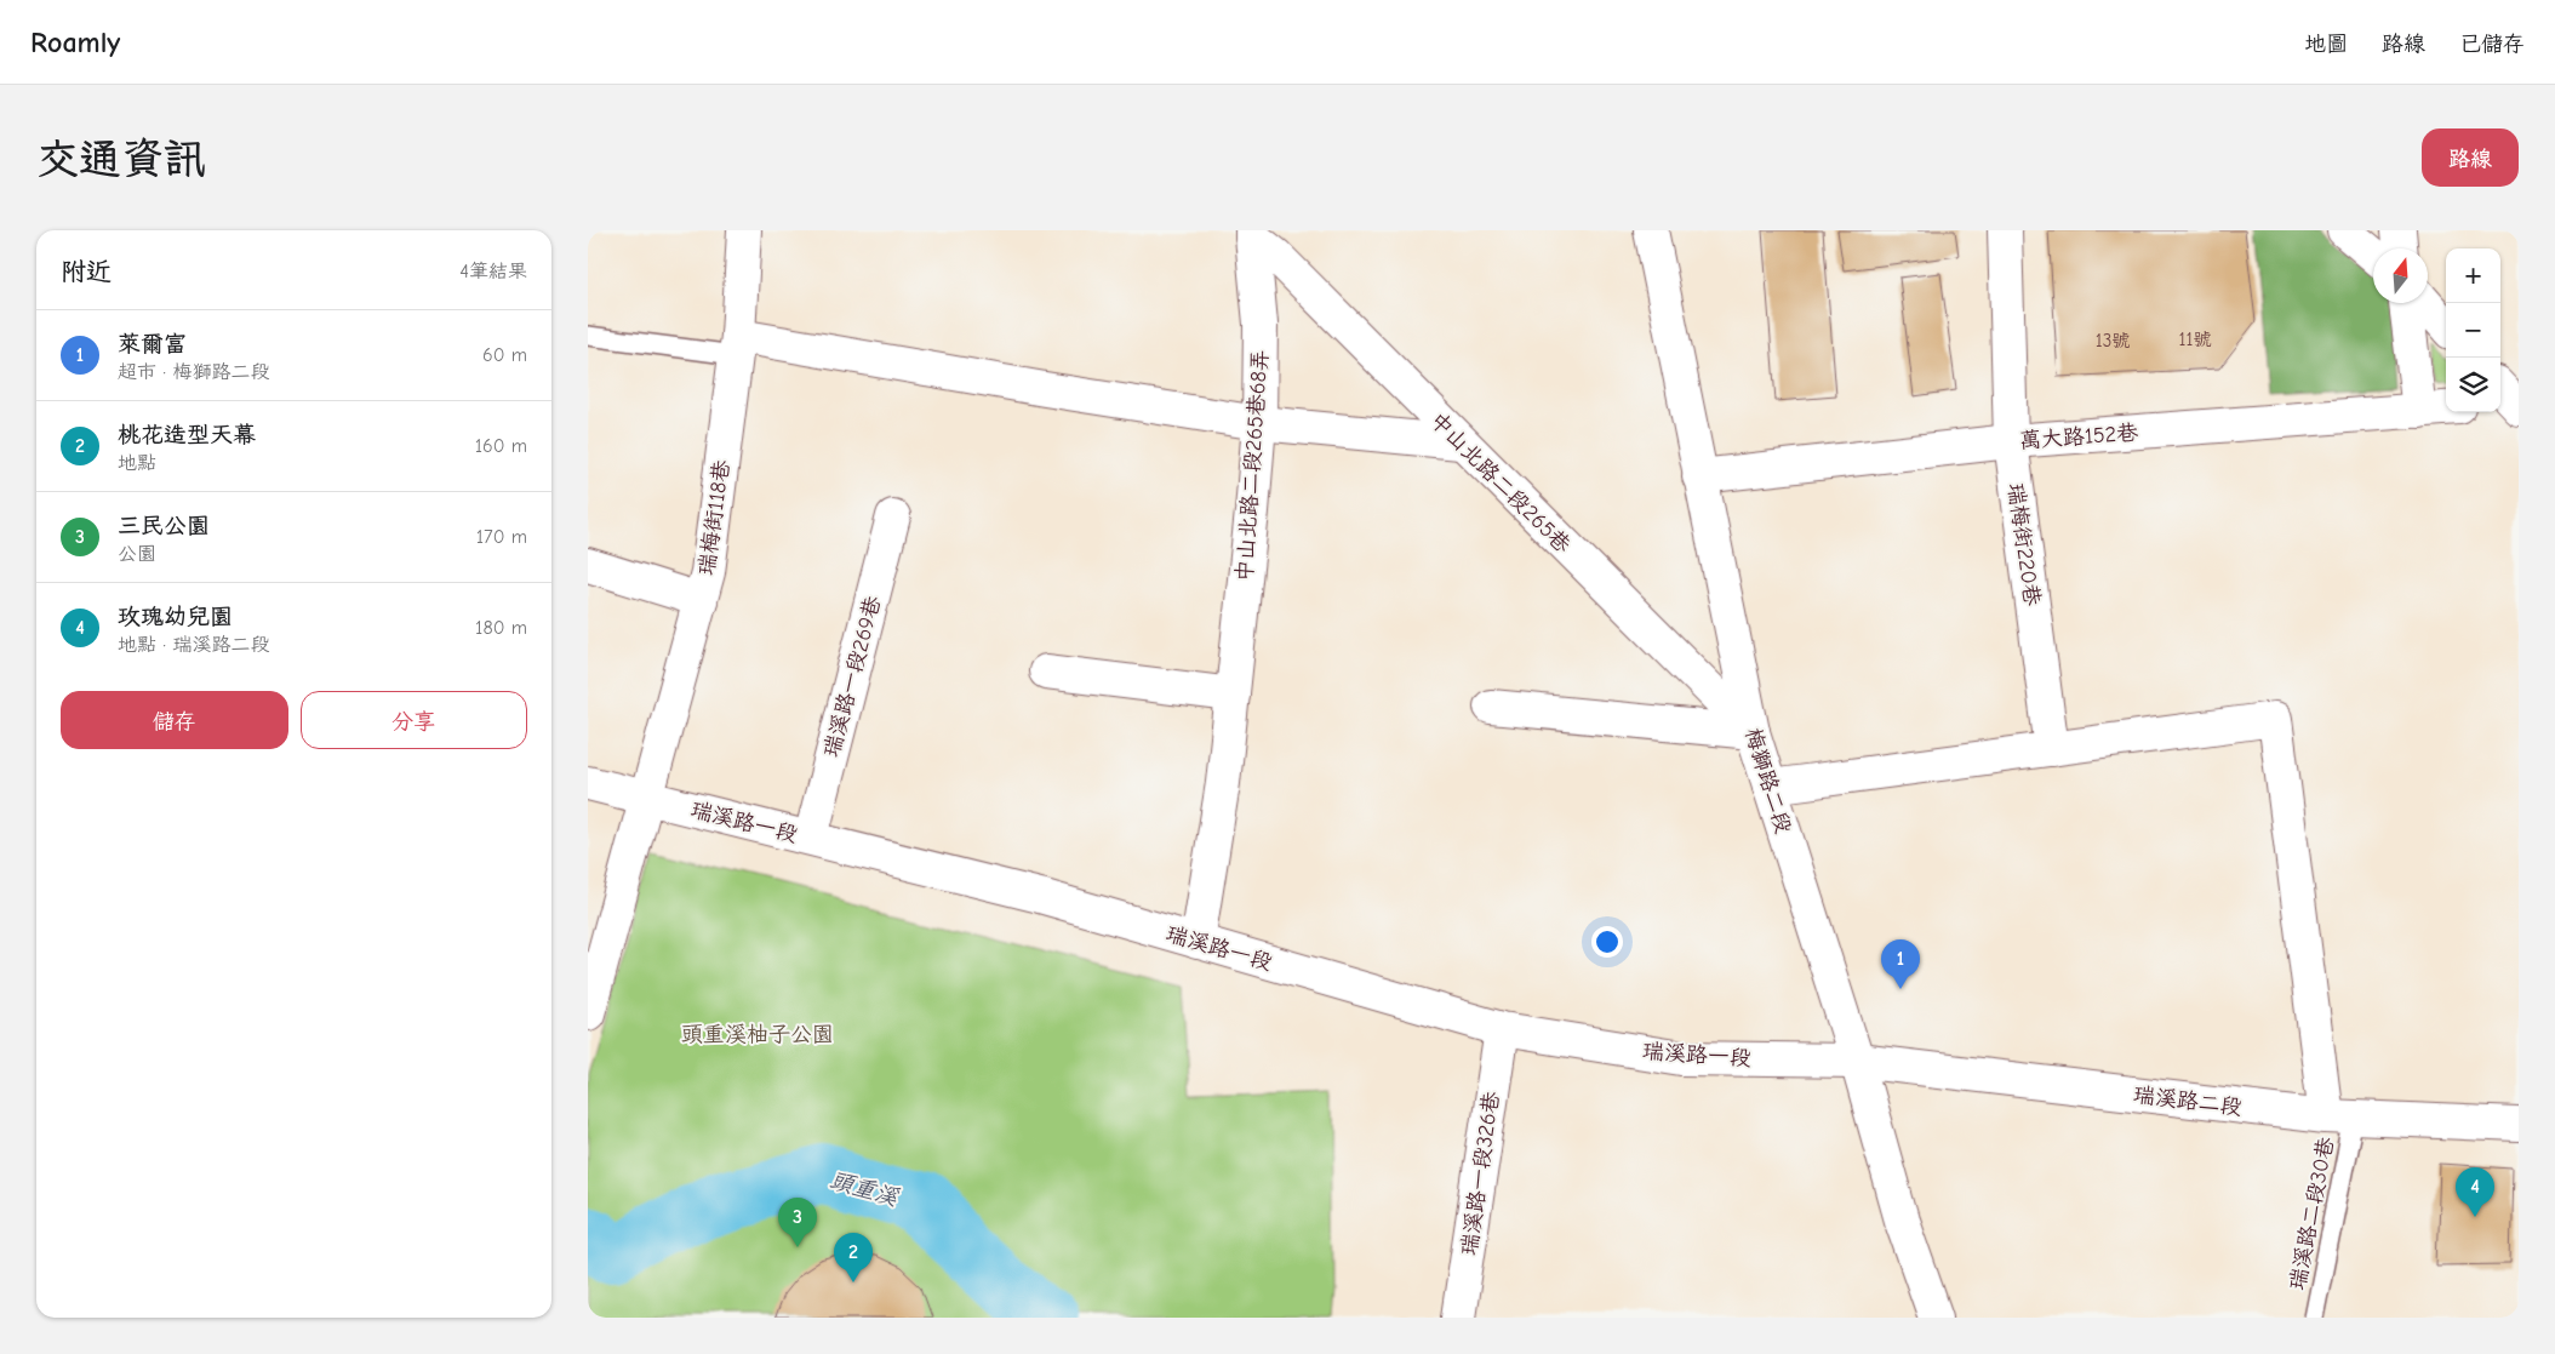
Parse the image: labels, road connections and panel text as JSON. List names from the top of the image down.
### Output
{
  "streets": {
    "street": [
      "萬大路152巷",
      "中山北路二段265巷68弄",
      "中山北路二段265巷",
      "瑞梅街118巷",
      "瑞梅街220巷",
      "瑞溪路一段269巷",
      "梅獅路二段",
      "瑞溪路一段",
      "瑞溪路二段",
      "瑞溪路一段326巷"
    ],
    "lane": ["瑞溪路二段30巷"]
  },
  "crossings": [
    ["萬大路152巷", "瑞梅街220巷"],
    ["萬大路152巷", "梅獅路二段"],
    ["中山北路二段265巷68弄", "中山北路二段265巷"],
    ["中山北路二段265巷68弄", "瑞溪路一段"],
    ["中山北路二段265巷", "梅獅路二段"],
    ["瑞梅街118巷", "瑞溪路一段"],
    ["瑞溪路一段269巷", "瑞溪路一段"],
    ["梅獅路二段", "瑞溪路一段"],
    ["梅獅路二段", "瑞溪路二段"],
    ["瑞溪路一段", "瑞溪路二段"],
    ["瑞溪路一段", "瑞溪路一段326巷"],
    ["瑞溪路二段", "瑞溪路二段30巷"]
  ],
  "water": ["頭重溪"],
  "parks": ["頭重溪柚子公園"],
  "house_numbers": ["11號", "13號"],
  "north": "top",
  "page": {
    "header": "Roamly",
    "nav": ["地圖", "路線", "已儲存"],
    "buttons": [
      "路線",
      ["儲存", "分享"]
    ],
    "title": "交通資訊",
    "heading": ["附近", "4筆結果"],
    "map_buttons": ["+", "−"],
    "list": [
      {
        "mark": "1",
        "name": "萊爾富",
        "note": "超市 · 梅獅路二段",
        "value": "60 m"
      },
      {
        "mark": "2",
        "name": "桃花造型天幕",
        "note": "地點",
        "value": "160 m"
      },
      {
        "mark": "3",
        "name": "三民公園",
        "note": "公園",
        "value": "170 m"
      },
      {
        "mark": "4",
        "name": "玫瑰幼兒園",
        "note": "地點 · 瑞溪路二段",
        "value": "180 m"
      }
    ],
    "pins": [
      "1",
      "4",
      "3",
      "2"
    ]
  }
}
